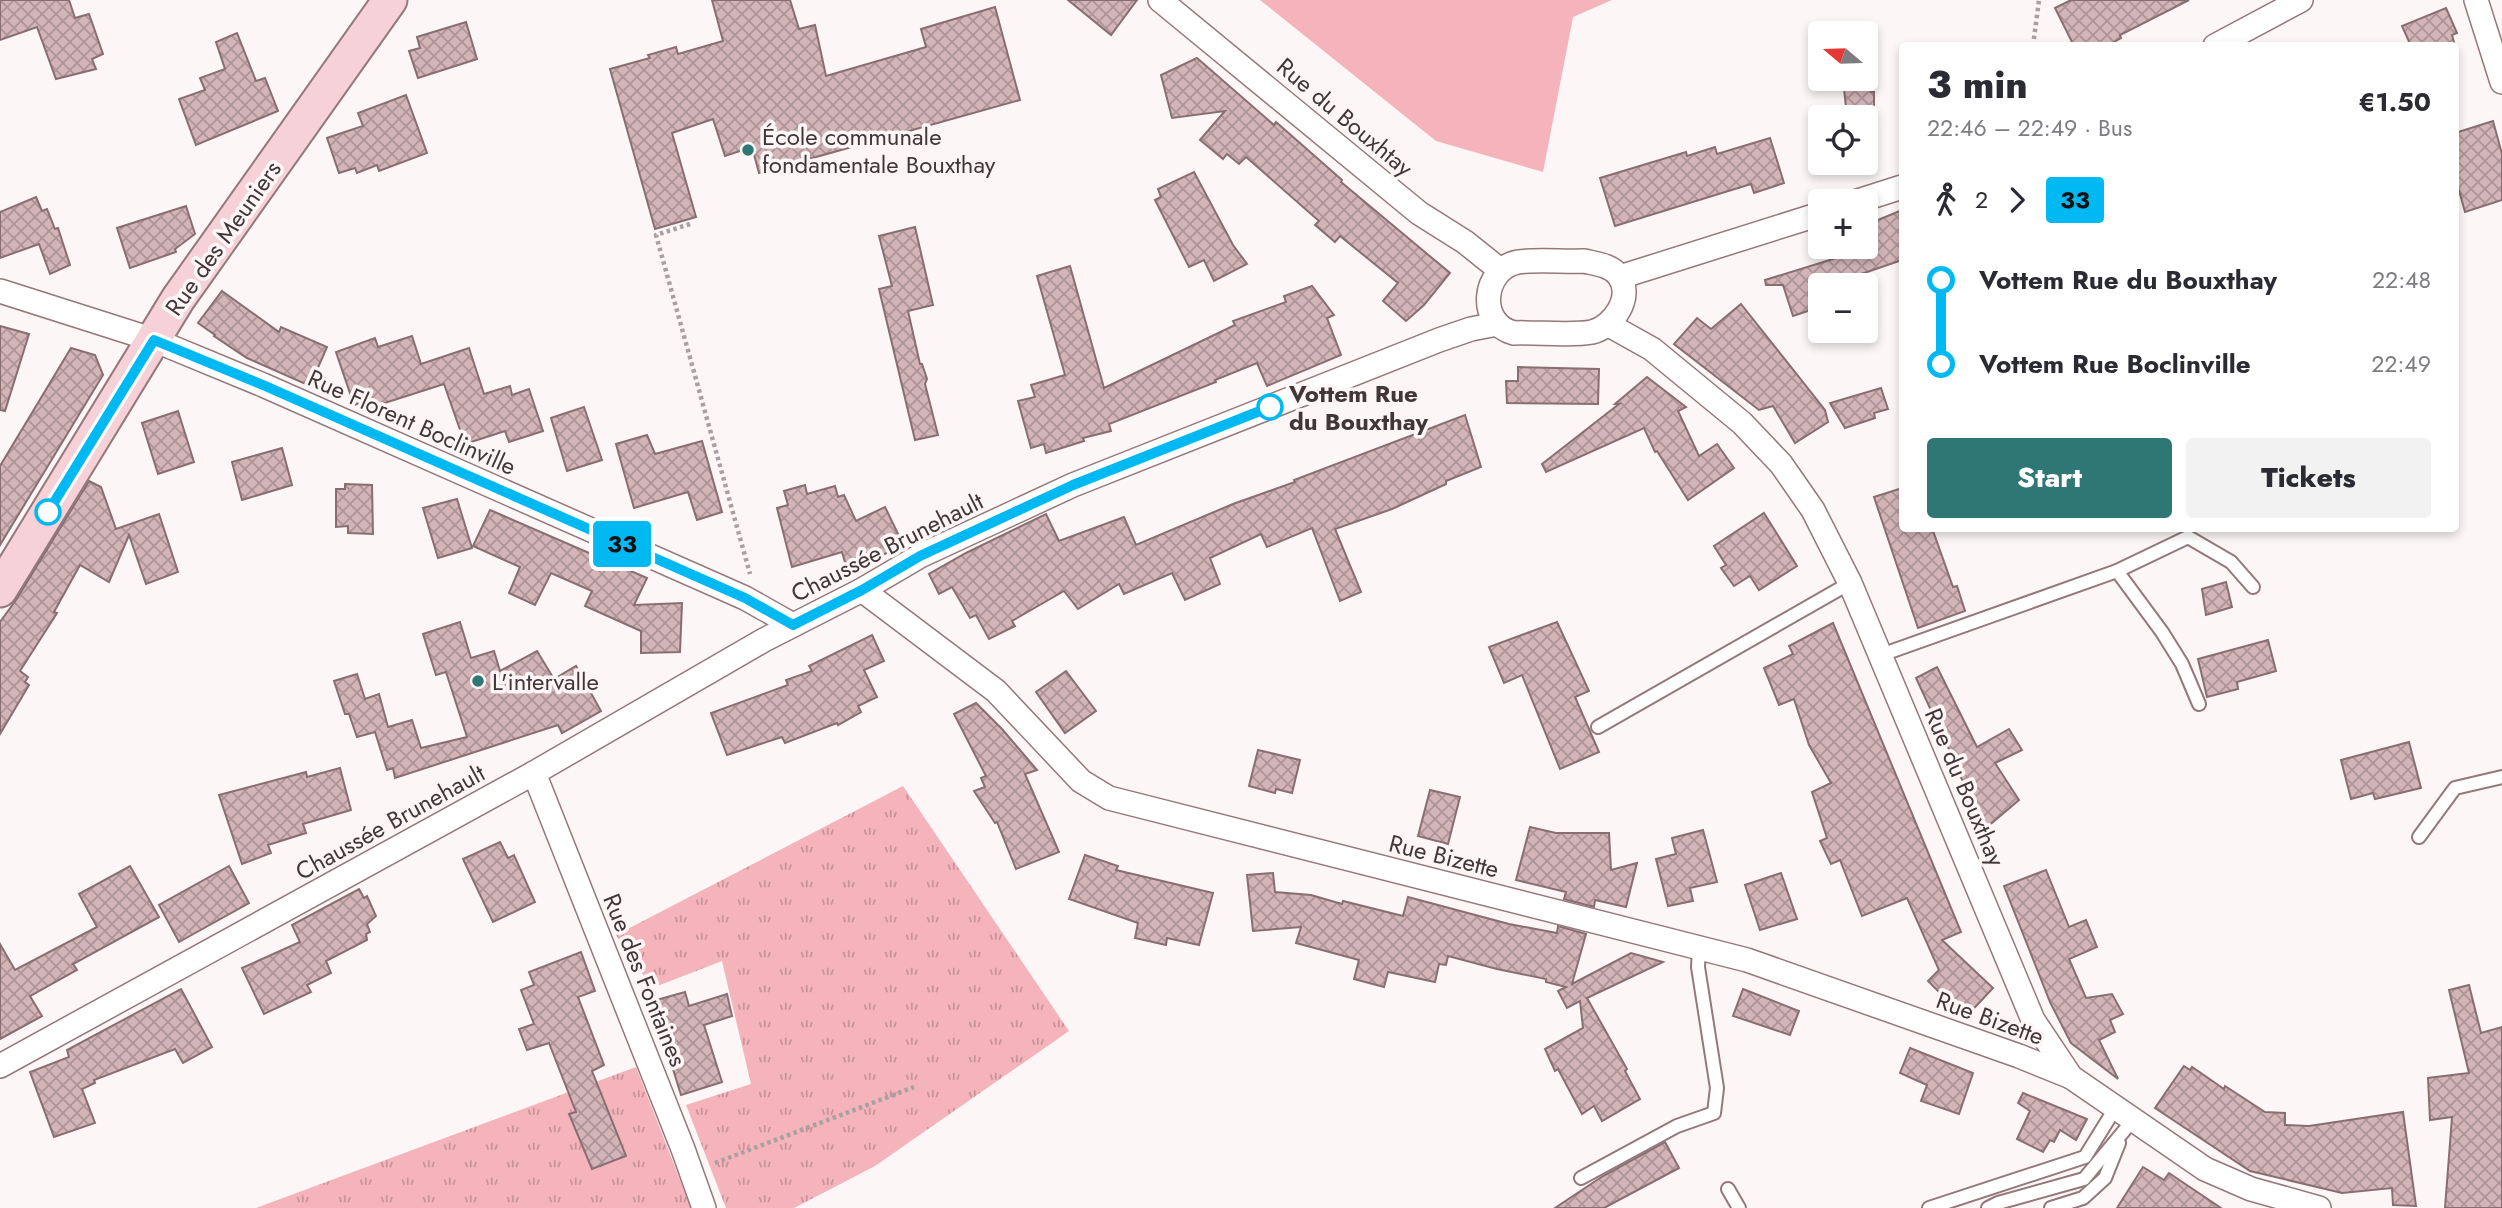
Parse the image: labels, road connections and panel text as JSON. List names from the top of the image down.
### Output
{
  "streets": {
    "street": [
      "Rue du Bouxhtay",
      "Rue des Meuniers",
      "Rue Florent Boclinville",
      "Chaussée Brunehault",
      "Rue du Bouxthay",
      "Rue Bizette",
      "Rue des Fontaines"
    ]
  },
  "crossings": [
    ["Rue des Meuniers", "Rue Florent Boclinville"],
    ["Rue Florent Boclinville", "Chaussée Brunehault"],
    ["Chaussée Brunehault", "Rue du Bouxthay"],
    ["Chaussée Brunehault", "Rue Bizette"],
    ["Chaussée Brunehault", "Rue des Fontaines"],
    ["Rue du Bouxthay", "Rue Bizette"]
  ],
  "places": ["École communale fondamentale Bouxthay", "Vottem Rue du Bouxthay", "L'intervalle"],
  "lines": ["bus line 33"],
  "north": "left",
  "page": {
    "on_map": "33",
    "map_buttons": ["+", "−"],
    "heading": ["3 min", "22:46 – 22:49 · Bus", "€1.50"],
    "legs": ["2", "33"],
    "list": [
      {
        "name": "Vottem Rue du Bouxthay",
        "value": "22:48"
      },
      {
        "name": "Vottem Rue Boclinville",
        "value": "22:49"
      }
    ],
    "buttons": ["Start", "Tickets"]
  }
}
